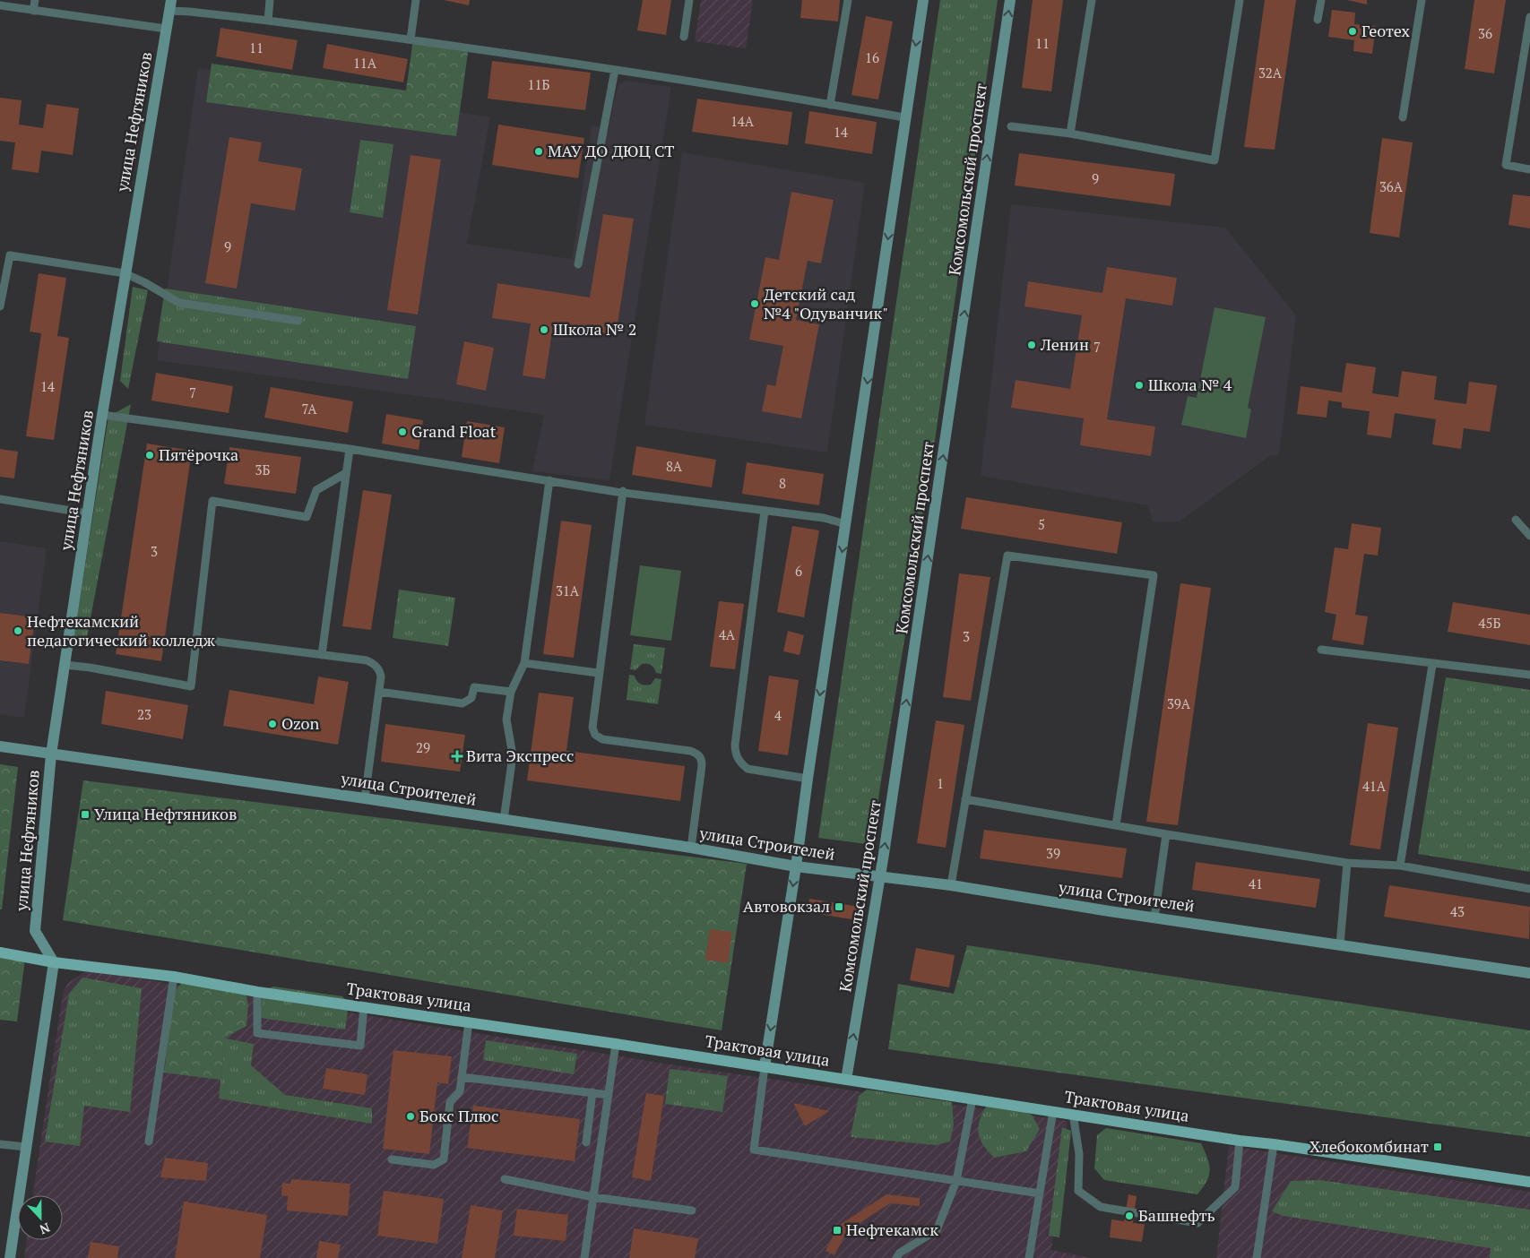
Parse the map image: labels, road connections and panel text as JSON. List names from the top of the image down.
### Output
{
  "streets": {
    "main road": [
      "улица Нефтяников",
      "Комсомольский проспект",
      "улица Строителей",
      "Трактовая улица"
    ]
  },
  "crossings": [
    ["улица Нефтяников", "улица Строителей"],
    ["улица Нефтяников", "Трактовая улица"],
    ["Комсомольский проспект", "улица Строителей"],
    ["Комсомольский проспект", "Трактовая улица"]
  ],
  "places": {
    "other": [
      "Геотех",
      "МАУ ДО ДЮЦ СТ",
      "Детский сад №4 \"Одуванчик\"",
      "Школа № 2",
      "Ленин",
      "Школа № 4",
      "Grand Float",
      "Пятёрочка",
      "Нефтекамский педагогический колледж",
      "Ozon",
      "Бокс Плюс",
      "Башнефть"
    ],
    "health": ["Вита Экспресс"],
    "transit": [
      "Улица Нефтяников",
      "Автовокзал",
      "Хлебокомбинат",
      "Нефтекамск"
    ]
  },
  "house_numbers": [
    "36",
    "11",
    "11",
    "16",
    "11А",
    "32А",
    "11Б",
    "14А",
    "14",
    "9",
    "36А",
    "9",
    "7",
    "14",
    "7",
    "7А",
    "8А",
    "3Б",
    "8",
    "5",
    "3",
    "6",
    "31А",
    "45Б",
    "4А",
    "3",
    "39А",
    "23",
    "4",
    "29",
    "1",
    "41А",
    "39",
    "41",
    "43"
  ],
  "north": "bottom"
}
